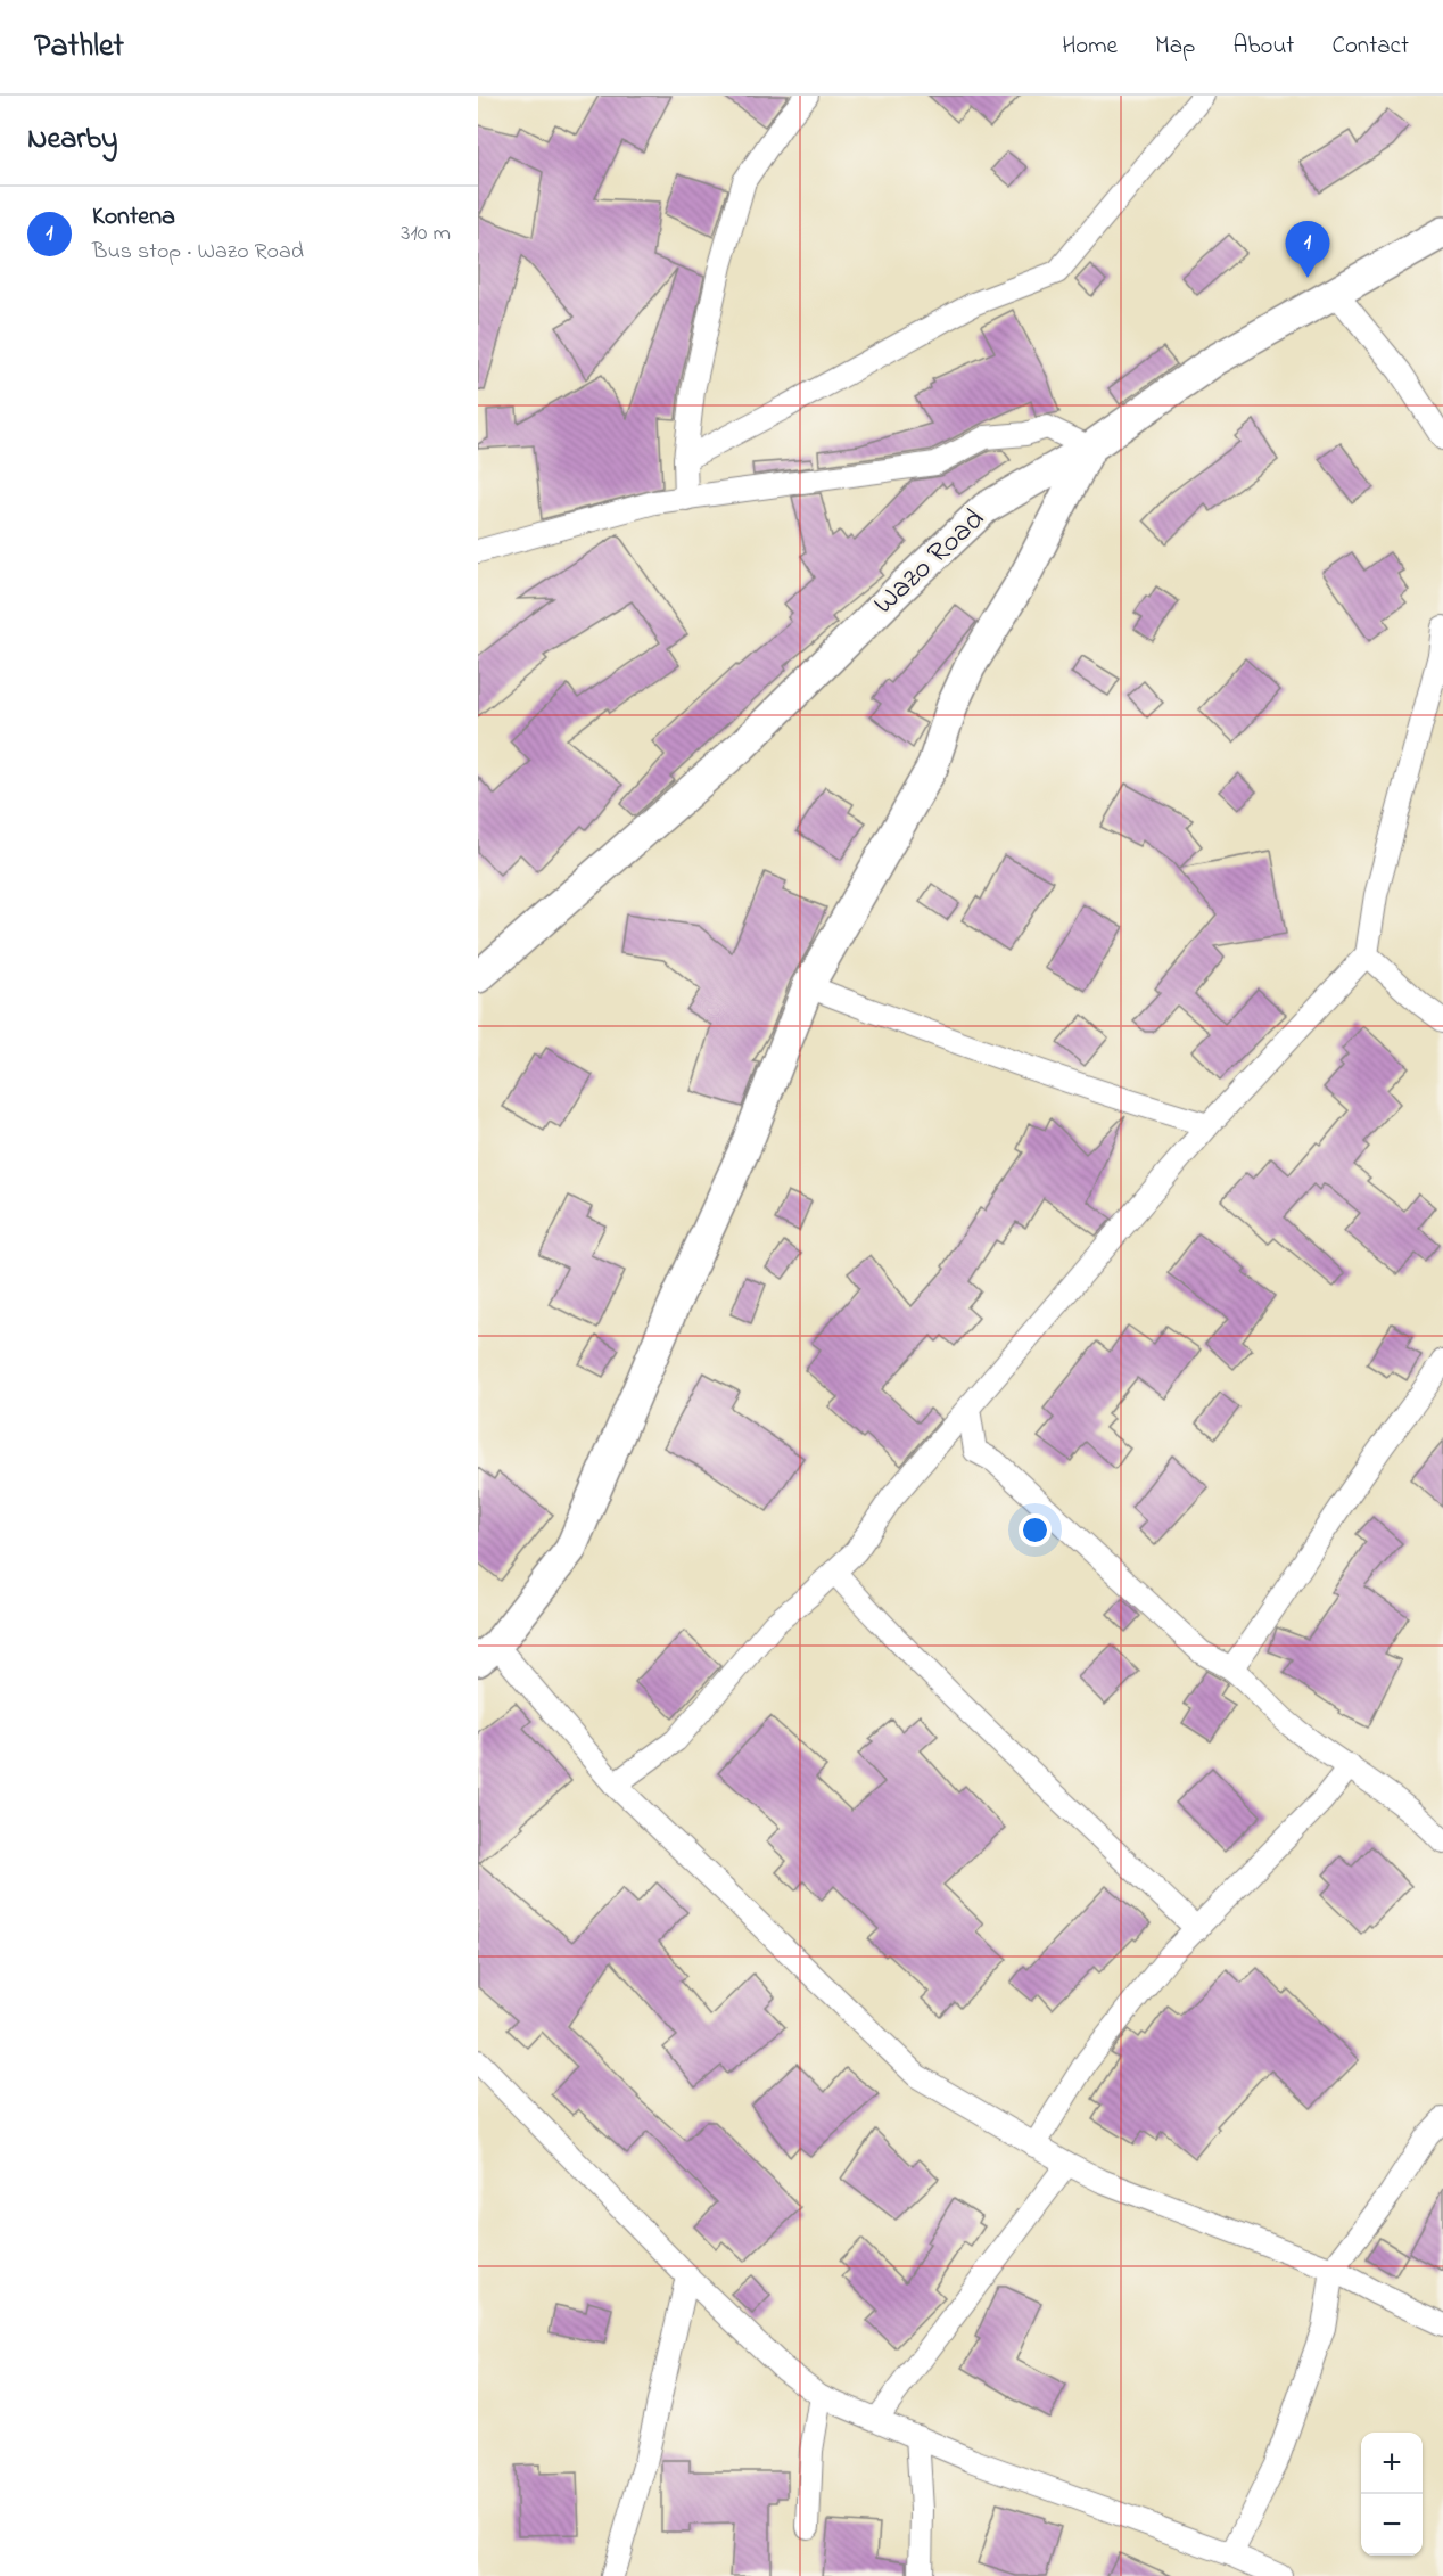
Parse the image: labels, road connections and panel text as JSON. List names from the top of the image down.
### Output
{
  "streets": {
    "street": ["Wazo Road"]
  },
  "page": {
    "header": "Pathlet",
    "nav": [
      "Home",
      "Map",
      "About",
      "Contact"
    ],
    "heading": "Nearby",
    "list": [
      {
        "mark": "1",
        "name": "Kontena",
        "note": "Bus stop · Wazo Road",
        "value": "310 m"
      }
    ],
    "pins": "1",
    "map_buttons": ["+", "−"]
  }
}
